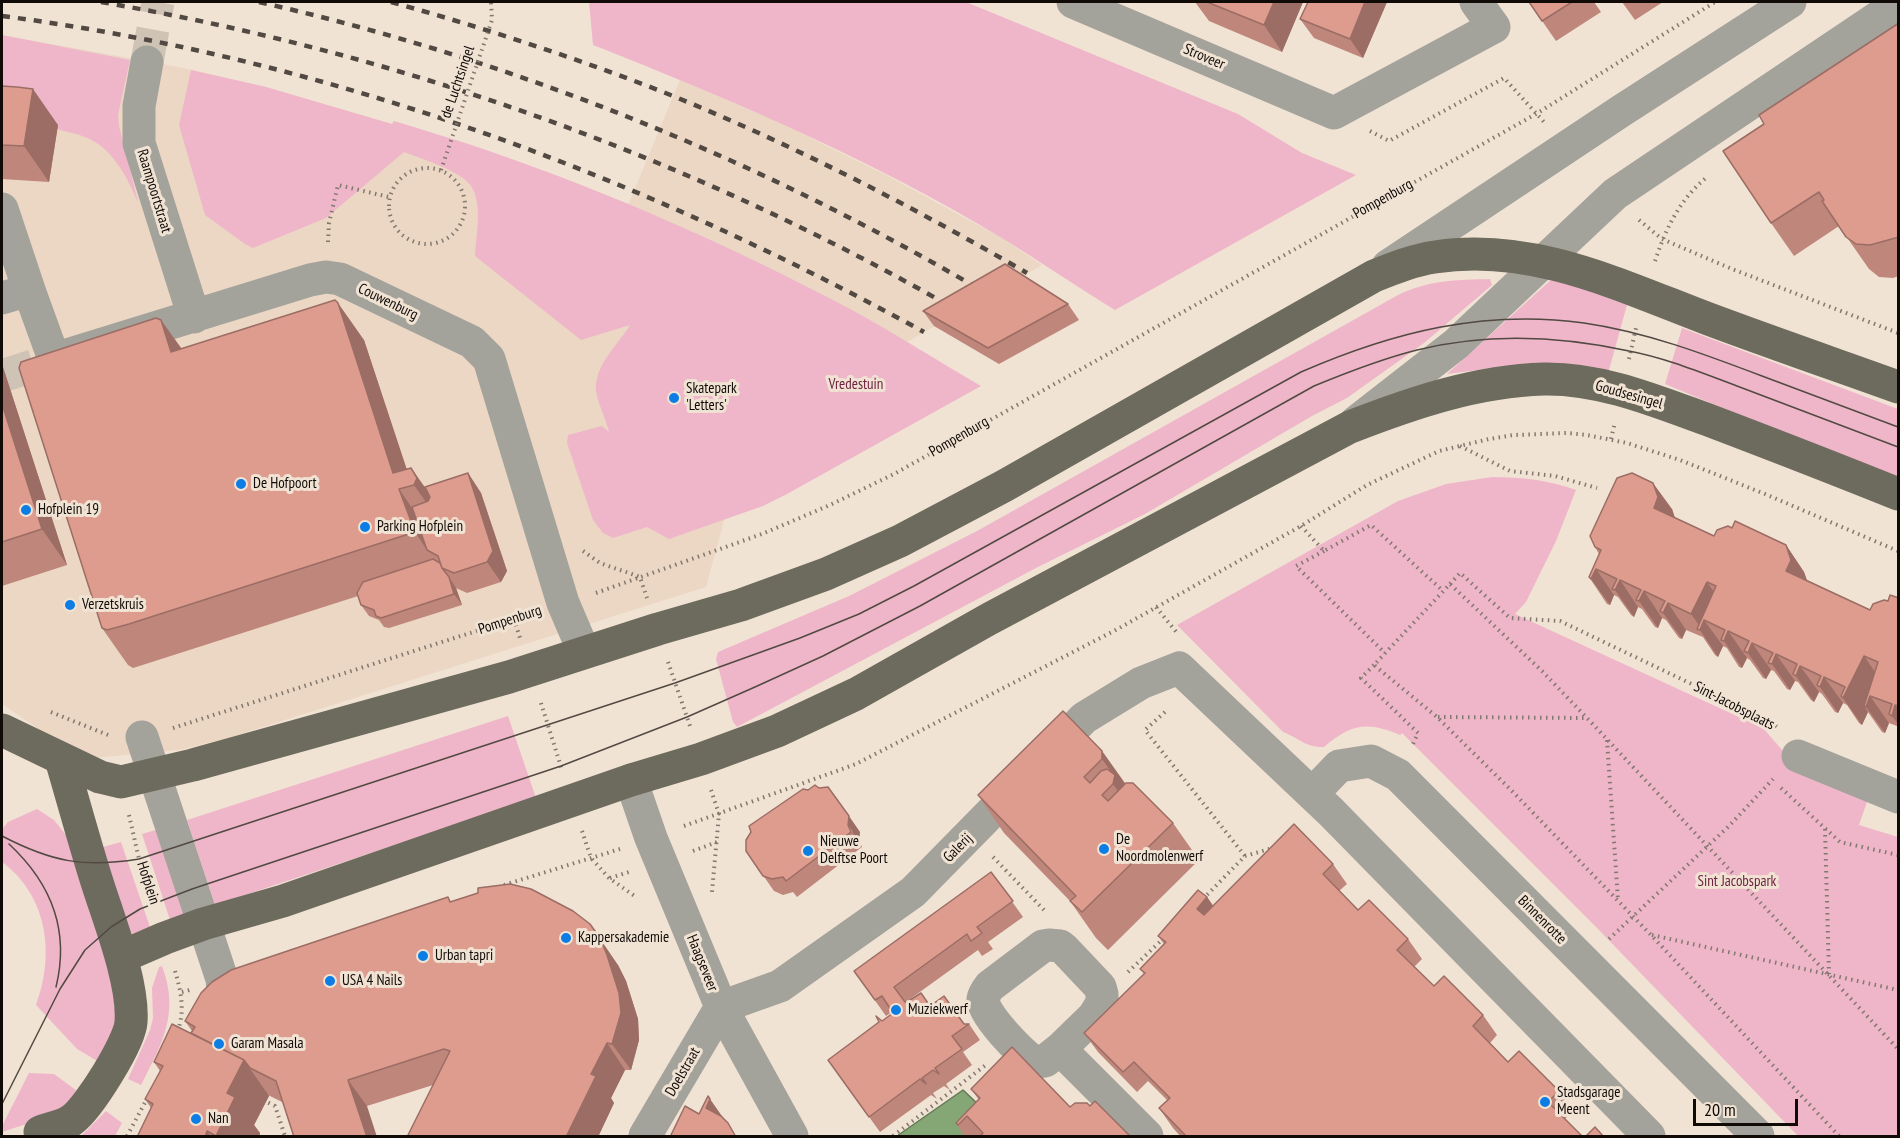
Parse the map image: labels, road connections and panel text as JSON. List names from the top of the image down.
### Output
{
  "streets": {
    "main road": ["Goudsesingel"],
    "street": [
      "Stroveer",
      "Raampoortstraat",
      "Couwenburg",
      "Galerij",
      "Binnenrotte",
      "Haagseveer",
      "Doelstraat"
    ],
    "path": [
      "de Luchtsingel",
      "Pompenburg",
      "Sint-Jacobsplaats",
      "Hofplein"
    ]
  },
  "crossings": [
    ["Raampoortstraat", "Couwenburg"],
    ["Pompenburg", "Couwenburg"],
    ["Galerij", "Haagseveer"],
    ["Galerij", "Doelstraat"],
    ["Haagseveer", "Doelstraat"]
  ],
  "parks": ["Vredestuin", "Sint Jacobspark"],
  "places": [
    "Skatepark 'Letters'",
    "De Hofpoort",
    "Hofplein 19",
    "Parking Hofplein",
    "Verzetskruis",
    "De Noordmolenwerf",
    "Nieuwe Delftse Poort",
    "Kappersakademie",
    "Urban tapri",
    "USA 4 Nails",
    "Muziekwerf",
    "Garam Masala",
    "Stadsgarage Meent",
    "Nan"
  ],
  "scale_bar": "20 m"
}
